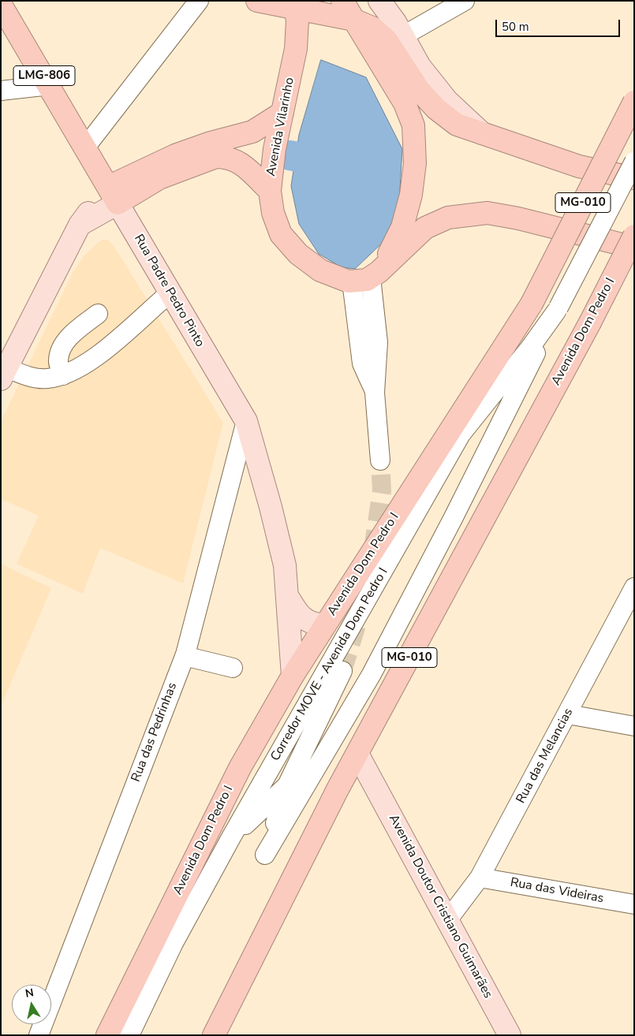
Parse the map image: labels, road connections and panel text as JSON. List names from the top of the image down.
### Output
{
  "streets": {
    "highway": [
      "LMG-806",
      "Avenida Vilarinho",
      "MG-010",
      "Rua Padre Pedro Pinto",
      "Avenida Dom Pedro I"
    ],
    "main road": ["Avenida Doutor Cristiano Guimarães"],
    "street": [
      "Corredor MOVE - Avenida Dom Pedro I",
      "Rua das Pedrinhas",
      "Rua das Melancias",
      "Rua das Videiras"
    ]
  },
  "crossings": [
    ["Rua Padre Pedro Pinto", "Avenida Dom Pedro I"],
    ["Rua Padre Pedro Pinto", "Rua das Pedrinhas"],
    ["Avenida Dom Pedro I", "Avenida Doutor Cristiano Guimarães"],
    ["Rua das Melancias", "Rua das Videiras"],
    ["Rua das Melancias", "Avenida Doutor Cristiano Guimarães"]
  ],
  "scale_bar": "50 m",
  "north": "top"
}
